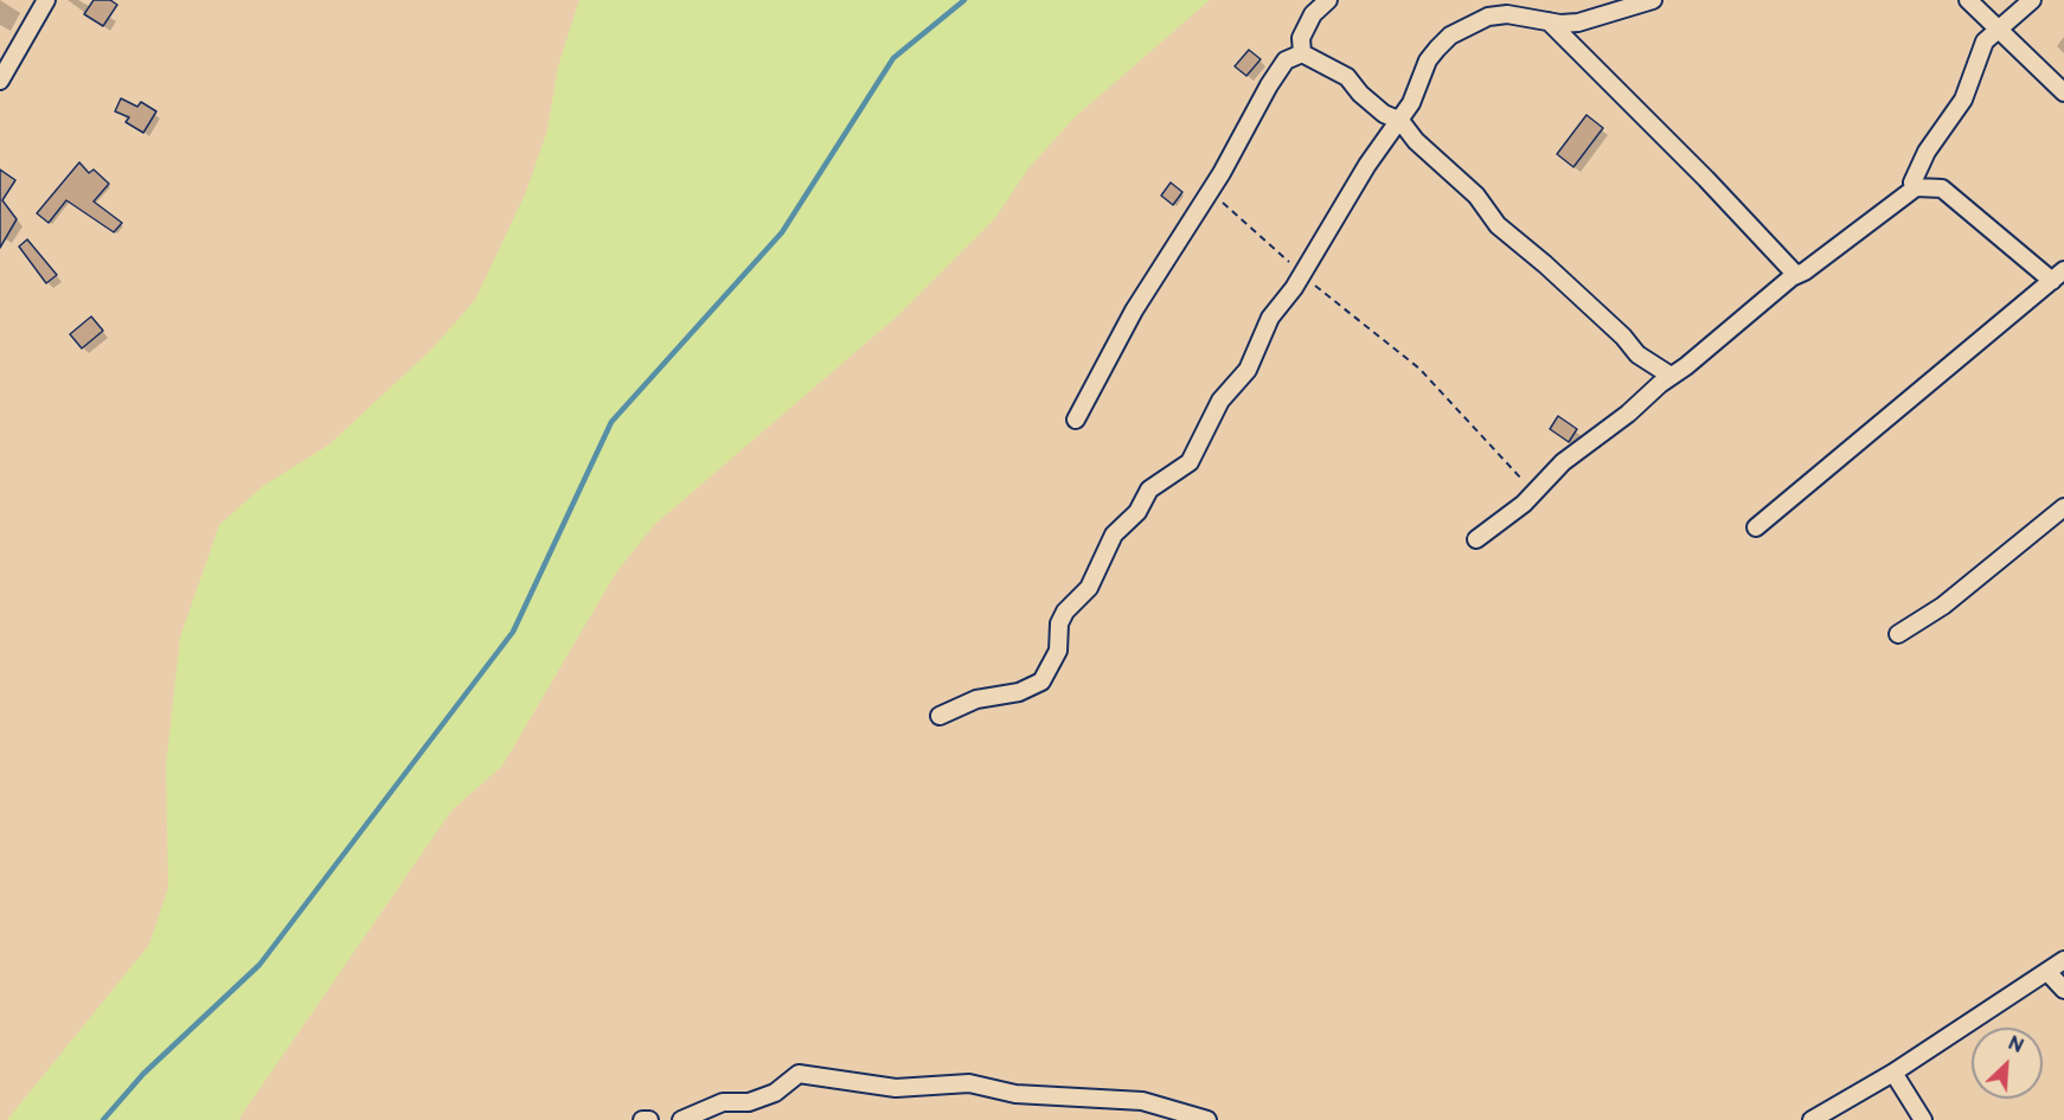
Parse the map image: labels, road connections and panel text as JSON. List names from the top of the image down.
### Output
{
  "north": "top right"
}
